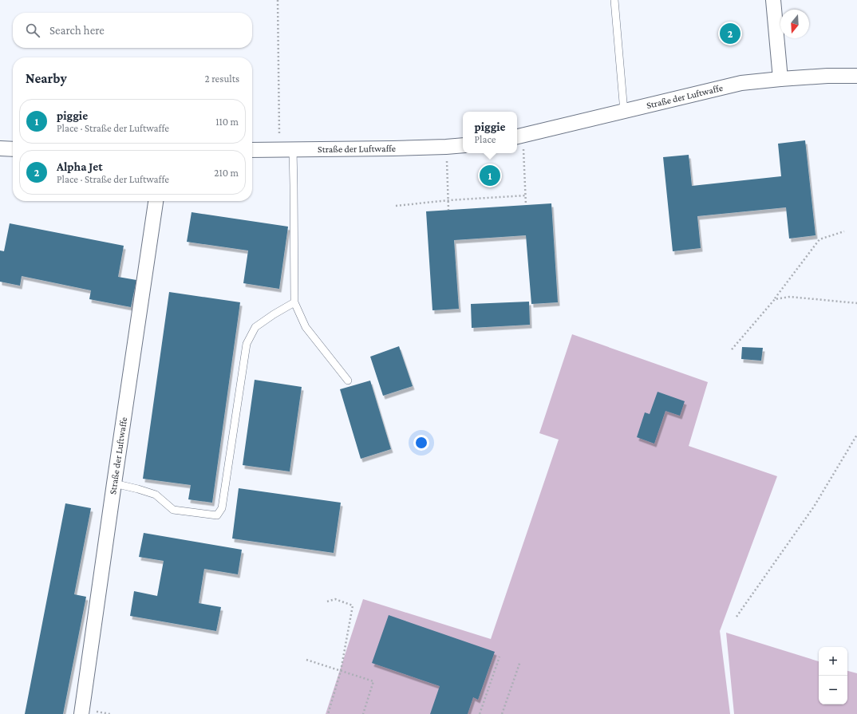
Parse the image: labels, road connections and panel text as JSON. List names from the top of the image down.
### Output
{
  "streets": {
    "street": ["Straße der Luftwaffe"]
  },
  "north": "bottom",
  "page": {
    "search": "Search here",
    "pins": ["2", "1"],
    "heading": ["Nearby", "2 results"],
    "list": [
      {
        "mark": "1",
        "name": "piggie",
        "note": "Place · Straße der Luftwaffe",
        "value": "110 m"
      },
      {
        "mark": "2",
        "name": "Alpha Jet",
        "note": "Place · Straße der Luftwaffe",
        "value": "210 m"
      }
    ],
    "popup": ["piggie", "Place"],
    "map_buttons": ["+", "−"]
  }
}
